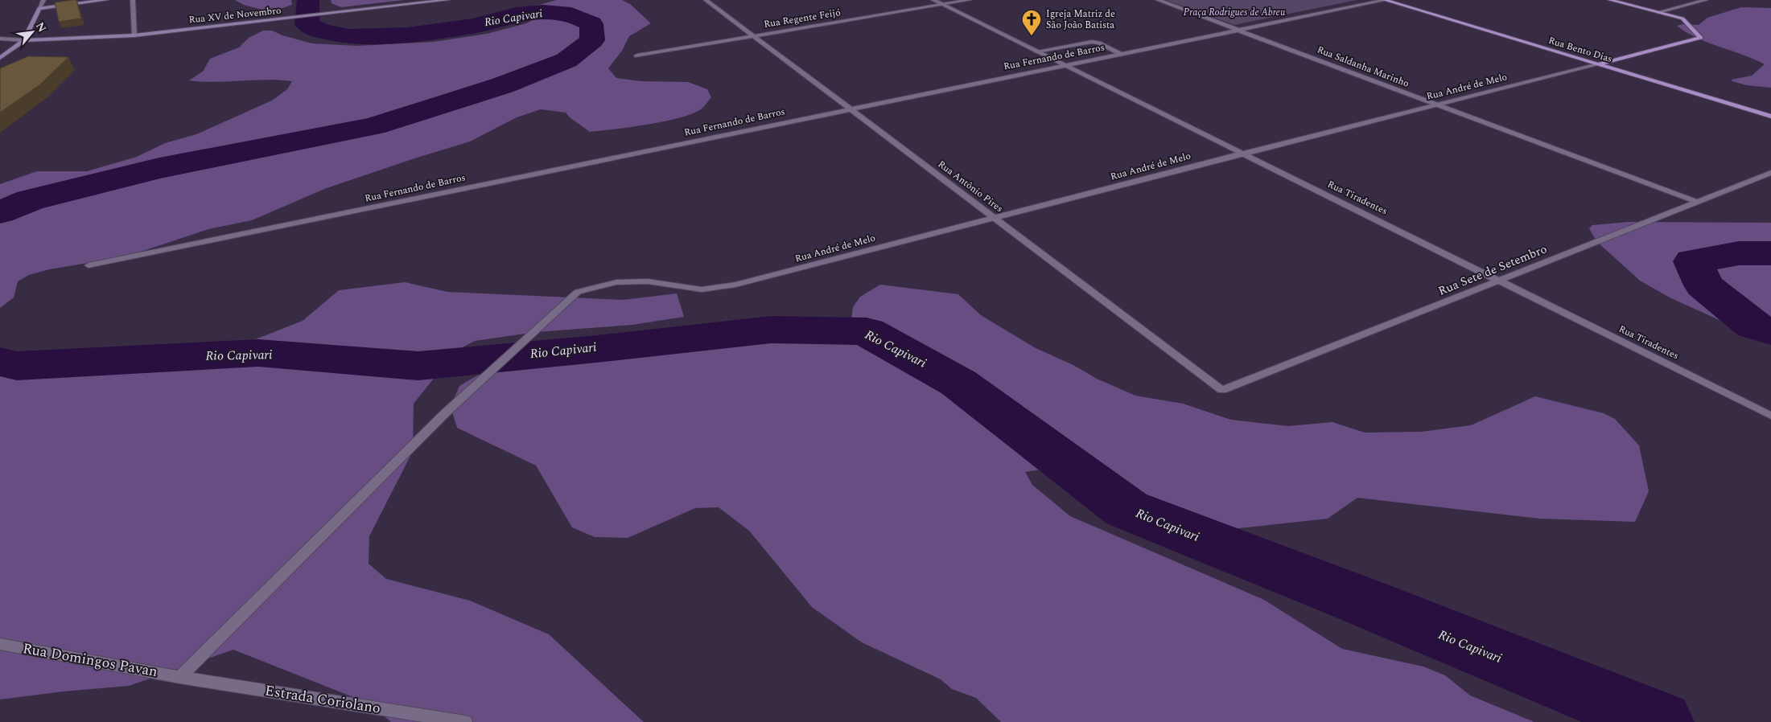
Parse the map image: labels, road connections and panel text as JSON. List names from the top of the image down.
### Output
{
  "streets": {
    "main road": ["Rua XV de Novembro", "Rua Bento Dias", "Rua André de Melo"],
    "street": [
      "Rua Regente Feijó",
      "Rua Fernando de Barros",
      "Rua Saldanha Marinho",
      "Rua Antônio Pires",
      "Rua Tiradentes",
      "Rua Sete de Setembro",
      "Rua Domingos Pavan",
      "Estrada Coriolano"
    ]
  },
  "crossings": [
    ["Rua Regente Feijó", "Rua Antônio Pires"],
    ["Rua Regente Feijó", "Rua Tiradentes"],
    ["Rua Bento Dias", "Rua Fernando de Barros"],
    ["Rua Bento Dias", "Rua André de Melo"],
    ["Rua Fernando de Barros", "Rua Saldanha Marinho"],
    ["Rua Fernando de Barros", "Rua Antônio Pires"],
    ["Rua Fernando de Barros", "Rua Tiradentes"],
    ["Rua Saldanha Marinho", "Rua André de Melo"],
    ["Rua Saldanha Marinho", "Rua Sete de Setembro"],
    ["Rua André de Melo", "Rua Antônio Pires"],
    ["Rua André de Melo", "Rua Tiradentes"],
    ["Rua André de Melo", "Rua Domingos Pavan"],
    ["Rua André de Melo", "Estrada Coriolano"],
    ["Rua Antônio Pires", "Rua Sete de Setembro"],
    ["Rua Tiradentes", "Rua Sete de Setembro"],
    ["Rua Domingos Pavan", "Estrada Coriolano"]
  ],
  "water": ["Rio Capivari"],
  "parks": ["Praça Rodrigues de Abreu"],
  "places": {
    "church": ["Igreja Matriz de São João Batista"]
  },
  "north": "top right"
}
